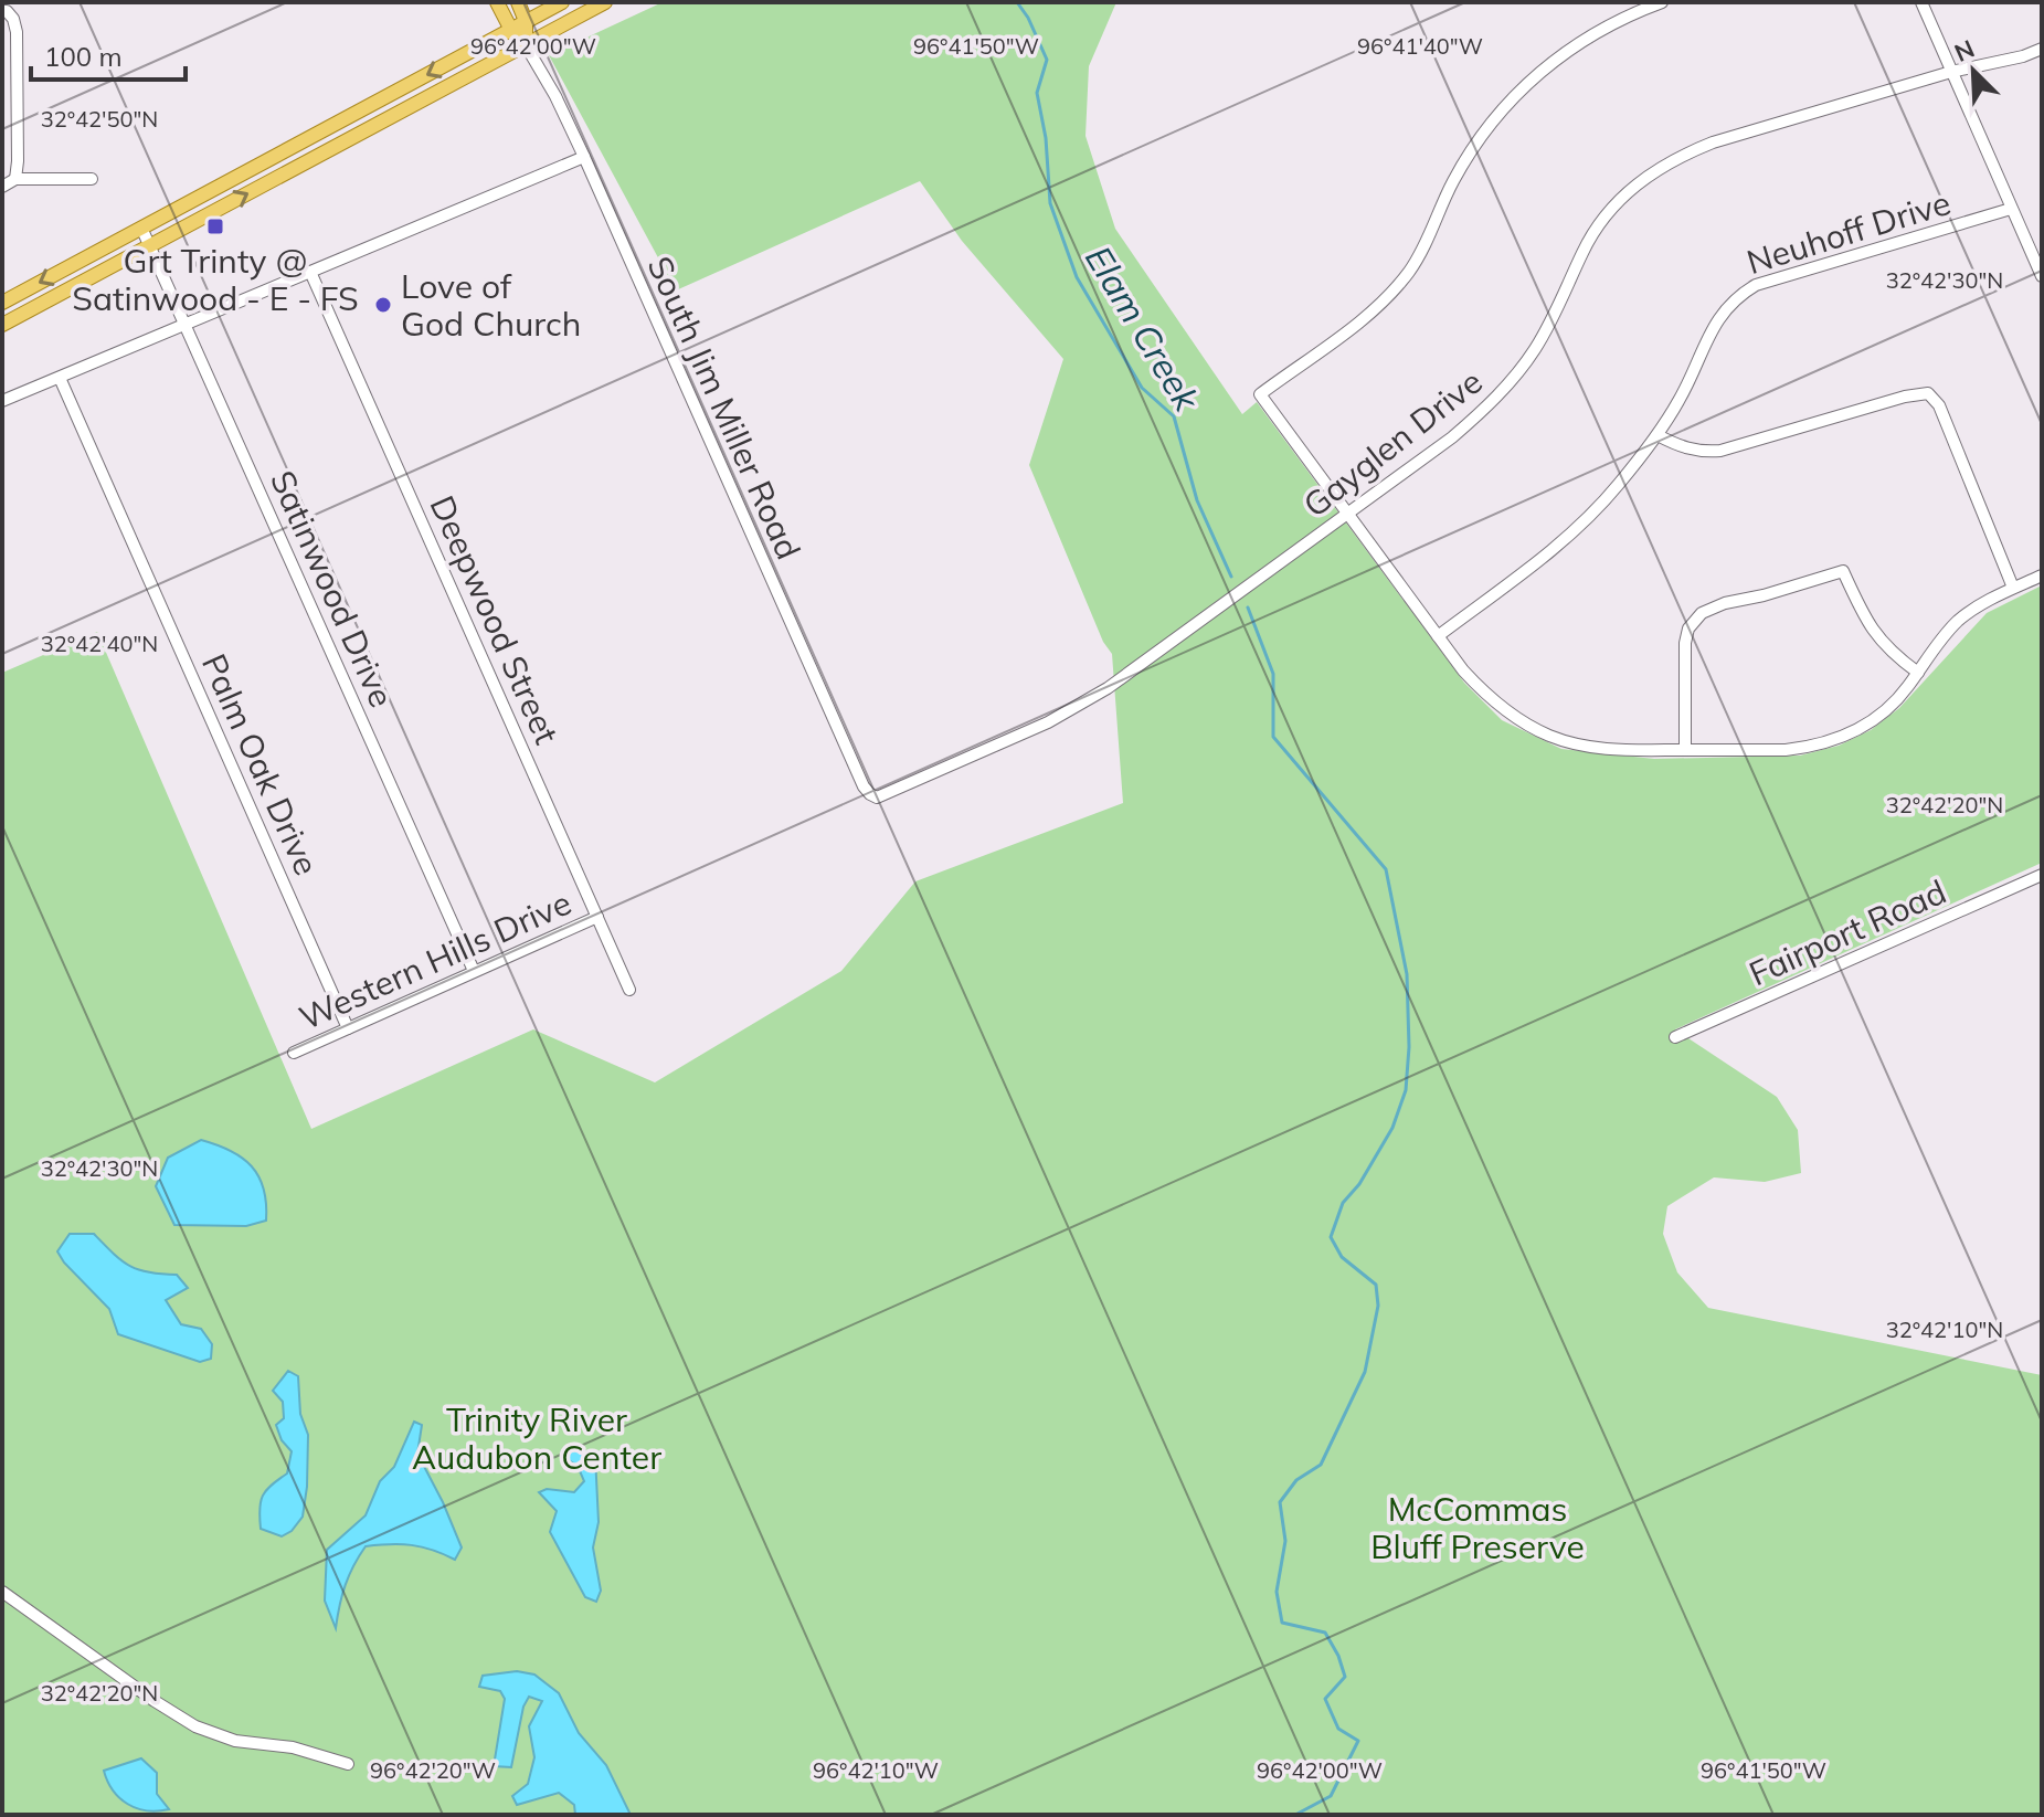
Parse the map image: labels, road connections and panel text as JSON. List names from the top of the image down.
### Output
{
  "streets": {
    "street": [
      "Neuhoff Drive",
      "South Jim Miller Road",
      "Gayglen Drive",
      "Satinwood Drive",
      "Deepwood Street",
      "Palm Oak Drive",
      "Fairport Road",
      "Western Hills Drive"
    ]
  },
  "crossings": [
    ["South Jim Miller Road", "Gayglen Drive"],
    ["Satinwood Drive", "Western Hills Drive"],
    ["Deepwood Street", "Western Hills Drive"],
    ["Palm Oak Drive", "Western Hills Drive"]
  ],
  "water": ["Elam Creek"],
  "parks": ["Trinity River Audubon Center", "McCommas Bluff Preserve"],
  "places": {
    "transit": ["Grt Trinty @ Satinwood - E - FS"],
    "other": ["Love of God Church"]
  },
  "scale_bar": "100 m",
  "north": "top left",
  "coordinates": [
    "96°42'00\"W",
    "96°41'50\"W",
    "96°41'40\"W",
    "32°42'50\"N",
    "32°42'30\"N",
    "32°42'40\"N",
    "32°42'20\"N",
    "32°42'10\"N",
    "96°42'20\"W",
    "96°42'10\"W"
  ]
}
